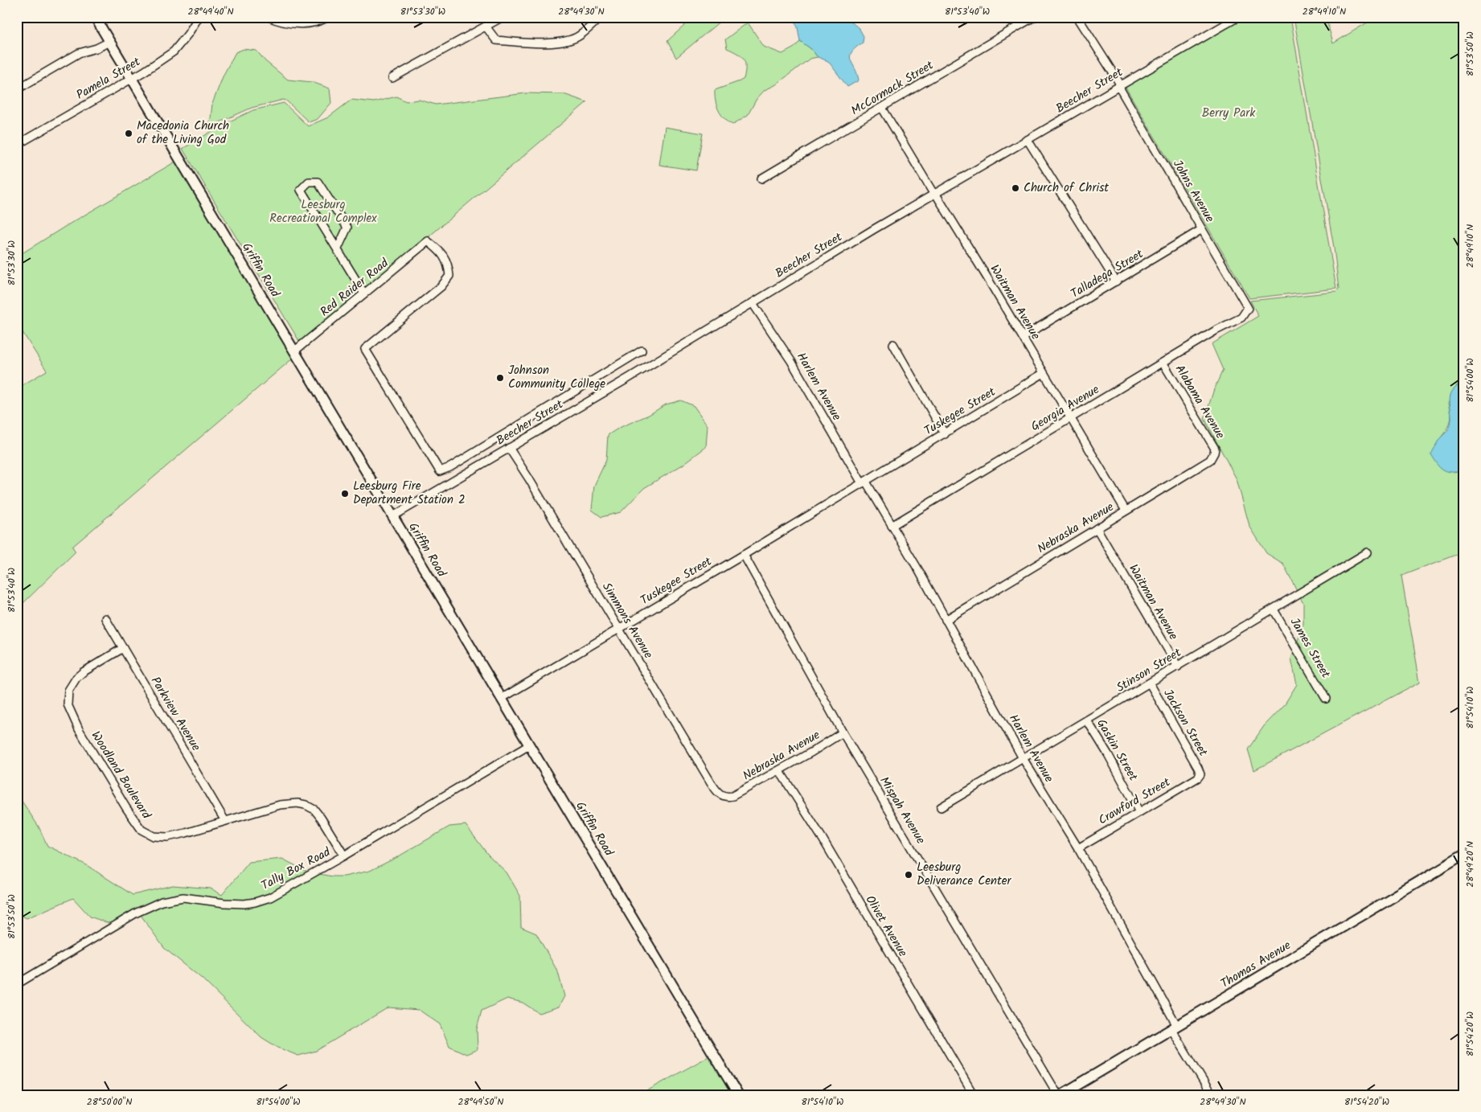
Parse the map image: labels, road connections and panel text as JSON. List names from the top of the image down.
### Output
{
  "streets": {
    "street": [
      "Pamela Street",
      "McCormack Street",
      "Beecher Street",
      "Johns Avenue",
      "Griffin Road",
      "Talladega Street",
      "Red Raider Road",
      "Waitman Avenue",
      "Harlem Avenue",
      "Alabama Avenue",
      "Georgia Avenue",
      "Tuskegee Street",
      "Nebraska Avenue",
      "Simmons Avenue",
      "James Street",
      "Stinson Street",
      "Parkview Avenue",
      "Jackson Street",
      "Gaskin Street",
      "Woodland Boulevard",
      "Crawford Street",
      "Mispah Avenue",
      "Tally Box Road",
      "Olivet Avenue",
      "Thomas Avenue"
    ]
  },
  "crossings": [
    ["Pamela Street", "Griffin Road"],
    ["McCormack Street", "Waitman Avenue"],
    ["Beecher Street", "Johns Avenue"],
    ["Beecher Street", "Griffin Road"],
    ["Beecher Street", "Waitman Avenue"],
    ["Beecher Street", "Harlem Avenue"],
    ["Beecher Street", "Simmons Avenue"],
    ["Johns Avenue", "Talladega Street"],
    ["Johns Avenue", "Georgia Avenue"],
    ["Griffin Road", "Red Raider Road"],
    ["Griffin Road", "Tuskegee Street"],
    ["Griffin Road", "Tally Box Road"],
    ["Talladega Street", "Waitman Avenue"],
    ["Waitman Avenue", "Georgia Avenue"],
    ["Waitman Avenue", "Tuskegee Street"],
    ["Waitman Avenue", "Nebraska Avenue"],
    ["Waitman Avenue", "Stinson Street"],
    ["Harlem Avenue", "Georgia Avenue"],
    ["Harlem Avenue", "Tuskegee Street"],
    ["Harlem Avenue", "Nebraska Avenue"],
    ["Harlem Avenue", "Stinson Street"],
    ["Harlem Avenue", "Crawford Street"],
    ["Harlem Avenue", "Thomas Avenue"],
    ["Alabama Avenue", "Georgia Avenue"],
    ["Alabama Avenue", "Nebraska Avenue"],
    ["Tuskegee Street", "Simmons Avenue"],
    ["Tuskegee Street", "Mispah Avenue"],
    ["Nebraska Avenue", "Simmons Avenue"],
    ["Nebraska Avenue", "Mispah Avenue"],
    ["Nebraska Avenue", "Olivet Avenue"],
    ["James Street", "Stinson Street"],
    ["Stinson Street", "Jackson Street"],
    ["Stinson Street", "Gaskin Street"],
    ["Parkview Avenue", "Woodland Boulevard"],
    ["Jackson Street", "Crawford Street"],
    ["Gaskin Street", "Crawford Street"],
    ["Woodland Boulevard", "Tally Box Road"],
    ["Mispah Avenue", "Thomas Avenue"]
  ],
  "parks": ["Berry Park", "Leesburg Recreational Complex"],
  "places": [
    "Macedonia Church of the Living God",
    "Church of Christ",
    "Johnson Community College",
    "Leesburg Fire Department Station 2",
    "Leesburg Deliverance Center"
  ],
  "coordinates": [
    "28°49'40\"N",
    "81°53'30\"W",
    "28°49'30\"N",
    "81°53'40\"W",
    "28°49'10\"N",
    "81°53'50\"W",
    "81°54'00\"W",
    "81°54'10\"W",
    "28°49'20\"N",
    "81°54'20\"W",
    "28°50'00\"N",
    "28°49'50\"N"
  ]
}
